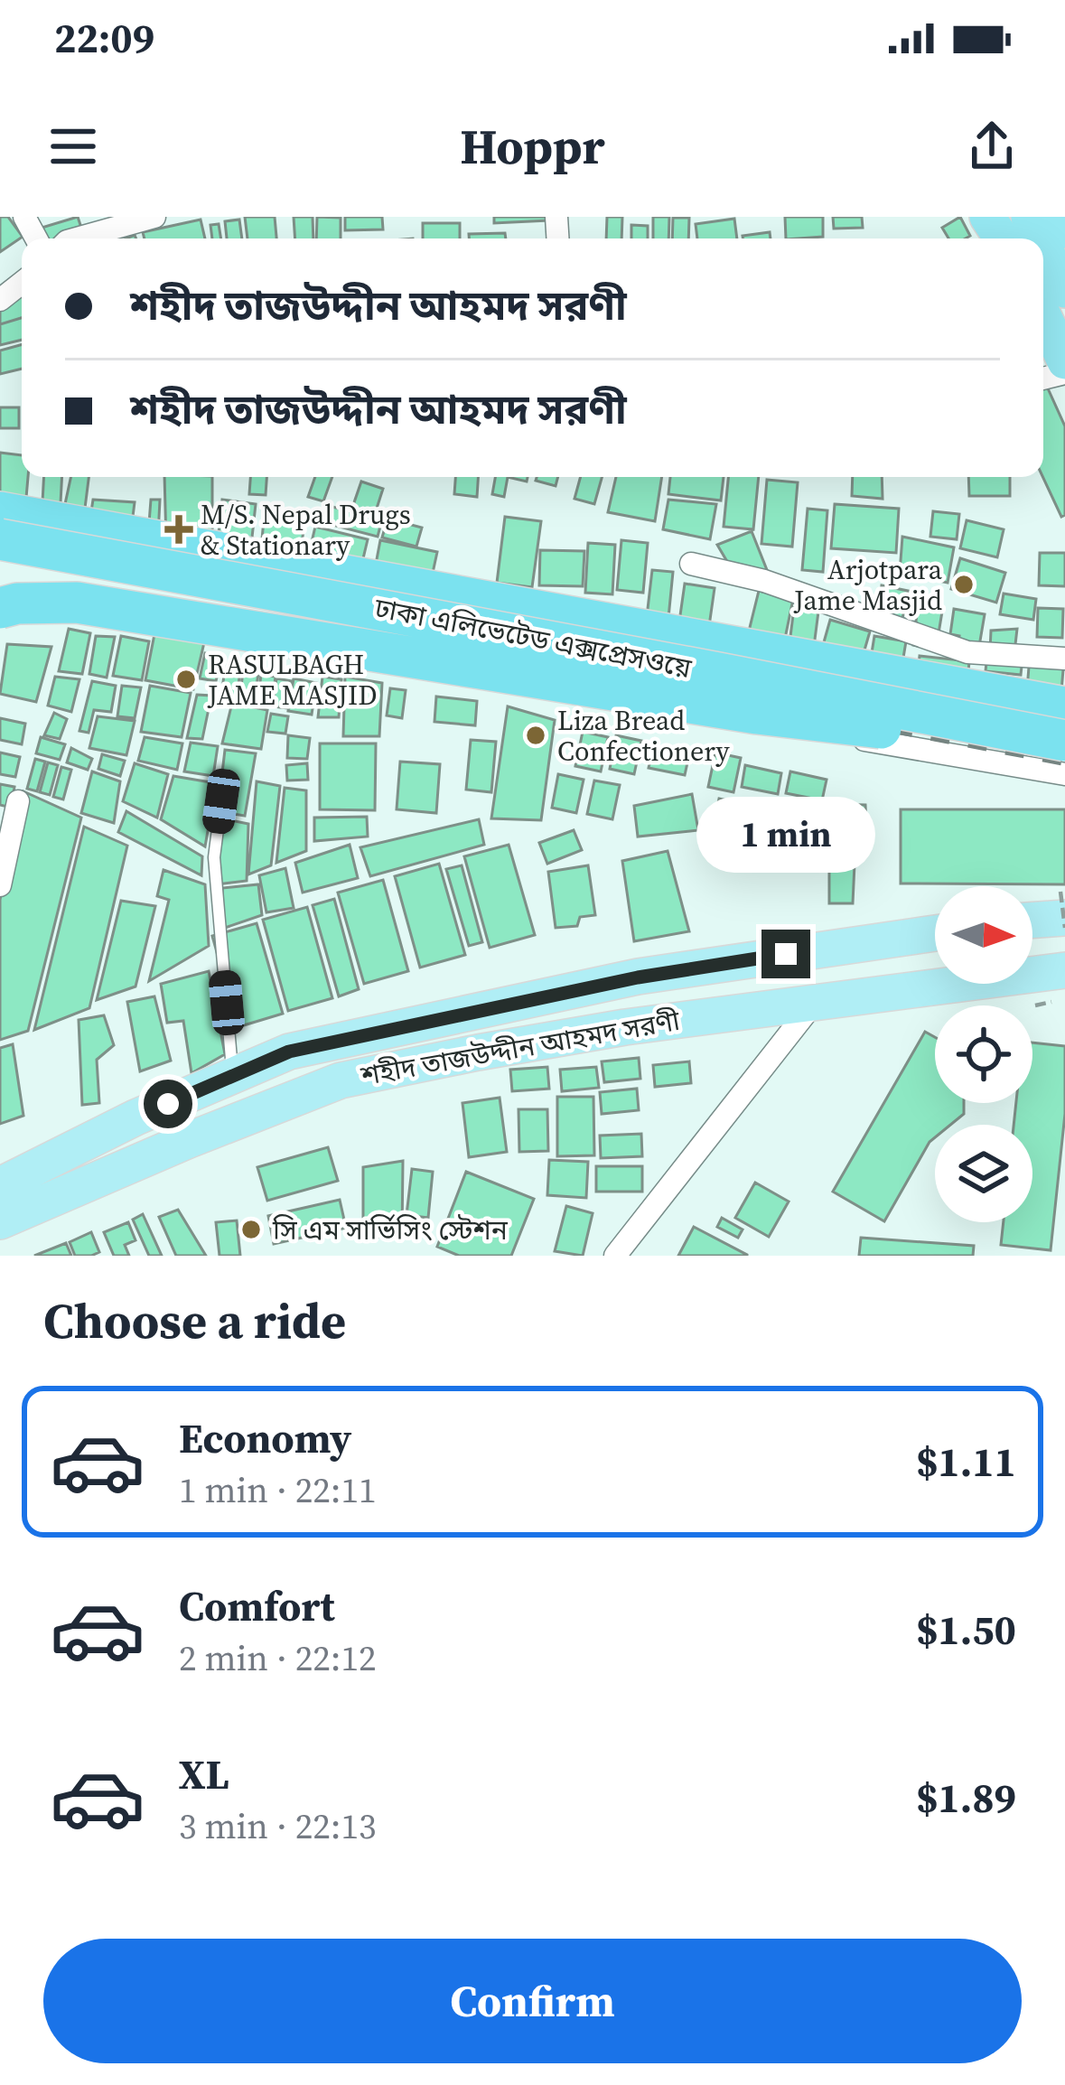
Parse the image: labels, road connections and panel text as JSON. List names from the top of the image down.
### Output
{
  "streets": {
    "highway": ["ঢাকা এলিভেটেড এক্সপ্রেসওয়ে"],
    "main road": ["শহীদ তাজউদ্দীন আহমদ সরণী"]
  },
  "places": {
    "health": ["M/S. Nepal Drugs & Stationary"],
    "other": [
      "Arjotpara Jame Masjid",
      "RASULBAGH JAME MASJID",
      "Liza Bread Confectionery",
      "সি এম সার্ভিসিং স্টেশন"
    ]
  },
  "north": "right",
  "page": {
    "status": "22:09",
    "header": "Hoppr",
    "banner": ["শহীদ তাজউদ্দীন আহমদ সরণী", "শহীদ তাজউদ্দীন আহমদ সরণী"],
    "bubble": "1 min",
    "heading": "Choose a ride",
    "list": [
      {
        "name": "Economy",
        "note": "1 min · 22:11",
        "value": "$1.11"
      },
      {
        "name": "Comfort",
        "note": "2 min · 22:12",
        "value": "$1.50"
      },
      {
        "name": "XL",
        "note": "3 min · 22:13",
        "value": "$1.89"
      }
    ],
    "buttons": "Confirm"
  }
}
